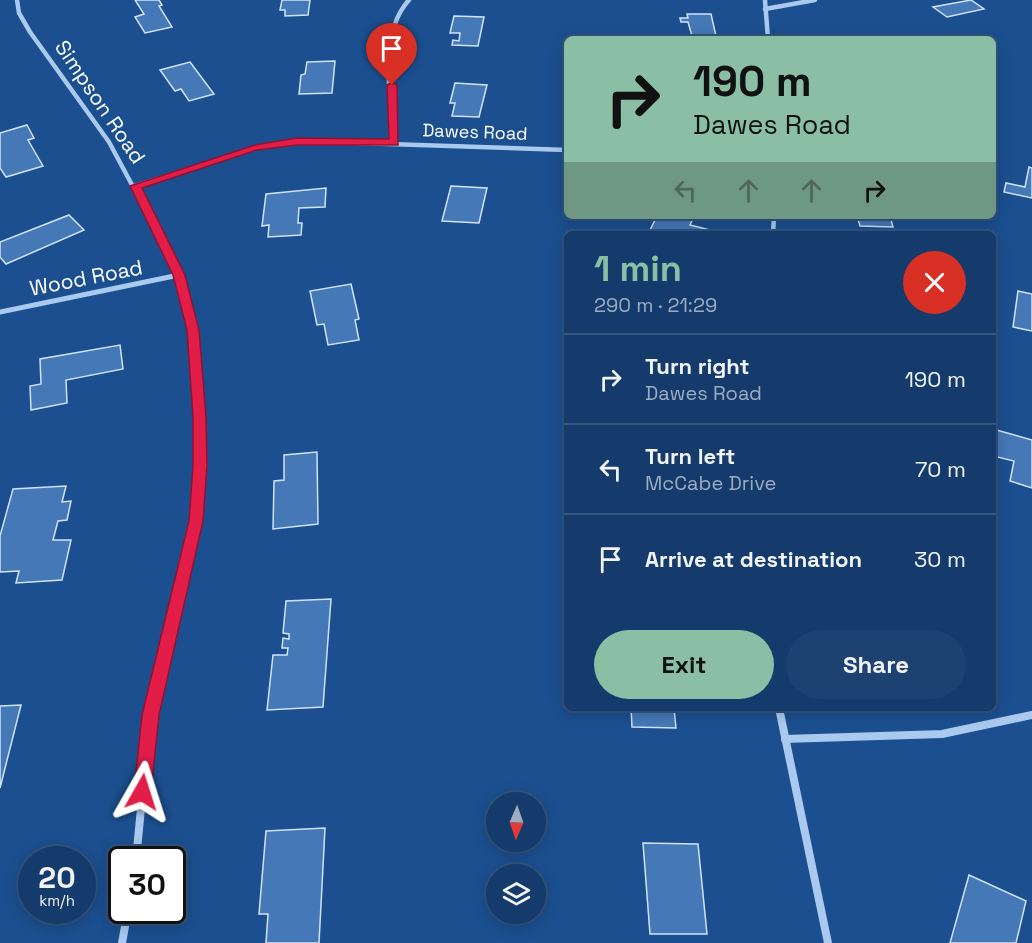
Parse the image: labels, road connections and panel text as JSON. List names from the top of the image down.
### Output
{
  "streets": {
    "street": ["Simpson Road", "Dawes Road", "Wood Road"]
  },
  "crossings": [
    ["Simpson Road", "Dawes Road"],
    ["Simpson Road", "Wood Road"]
  ],
  "north": "bottom",
  "page": {
    "turn": ["190 m", "Dawes Road"],
    "heading": ["1 min", "290 m · 21:29"],
    "list": [
      {
        "name": "Turn right",
        "note": "Dawes Road",
        "value": "190 m"
      },
      {
        "name": "Turn left",
        "note": "McCabe Drive",
        "value": "70 m"
      },
      {
        "name": "Arrive at destination",
        "value": "30 m"
      }
    ],
    "buttons": ["Exit", "Share"],
    "speed": "20 km/h",
    "limit": "30"
  }
}
